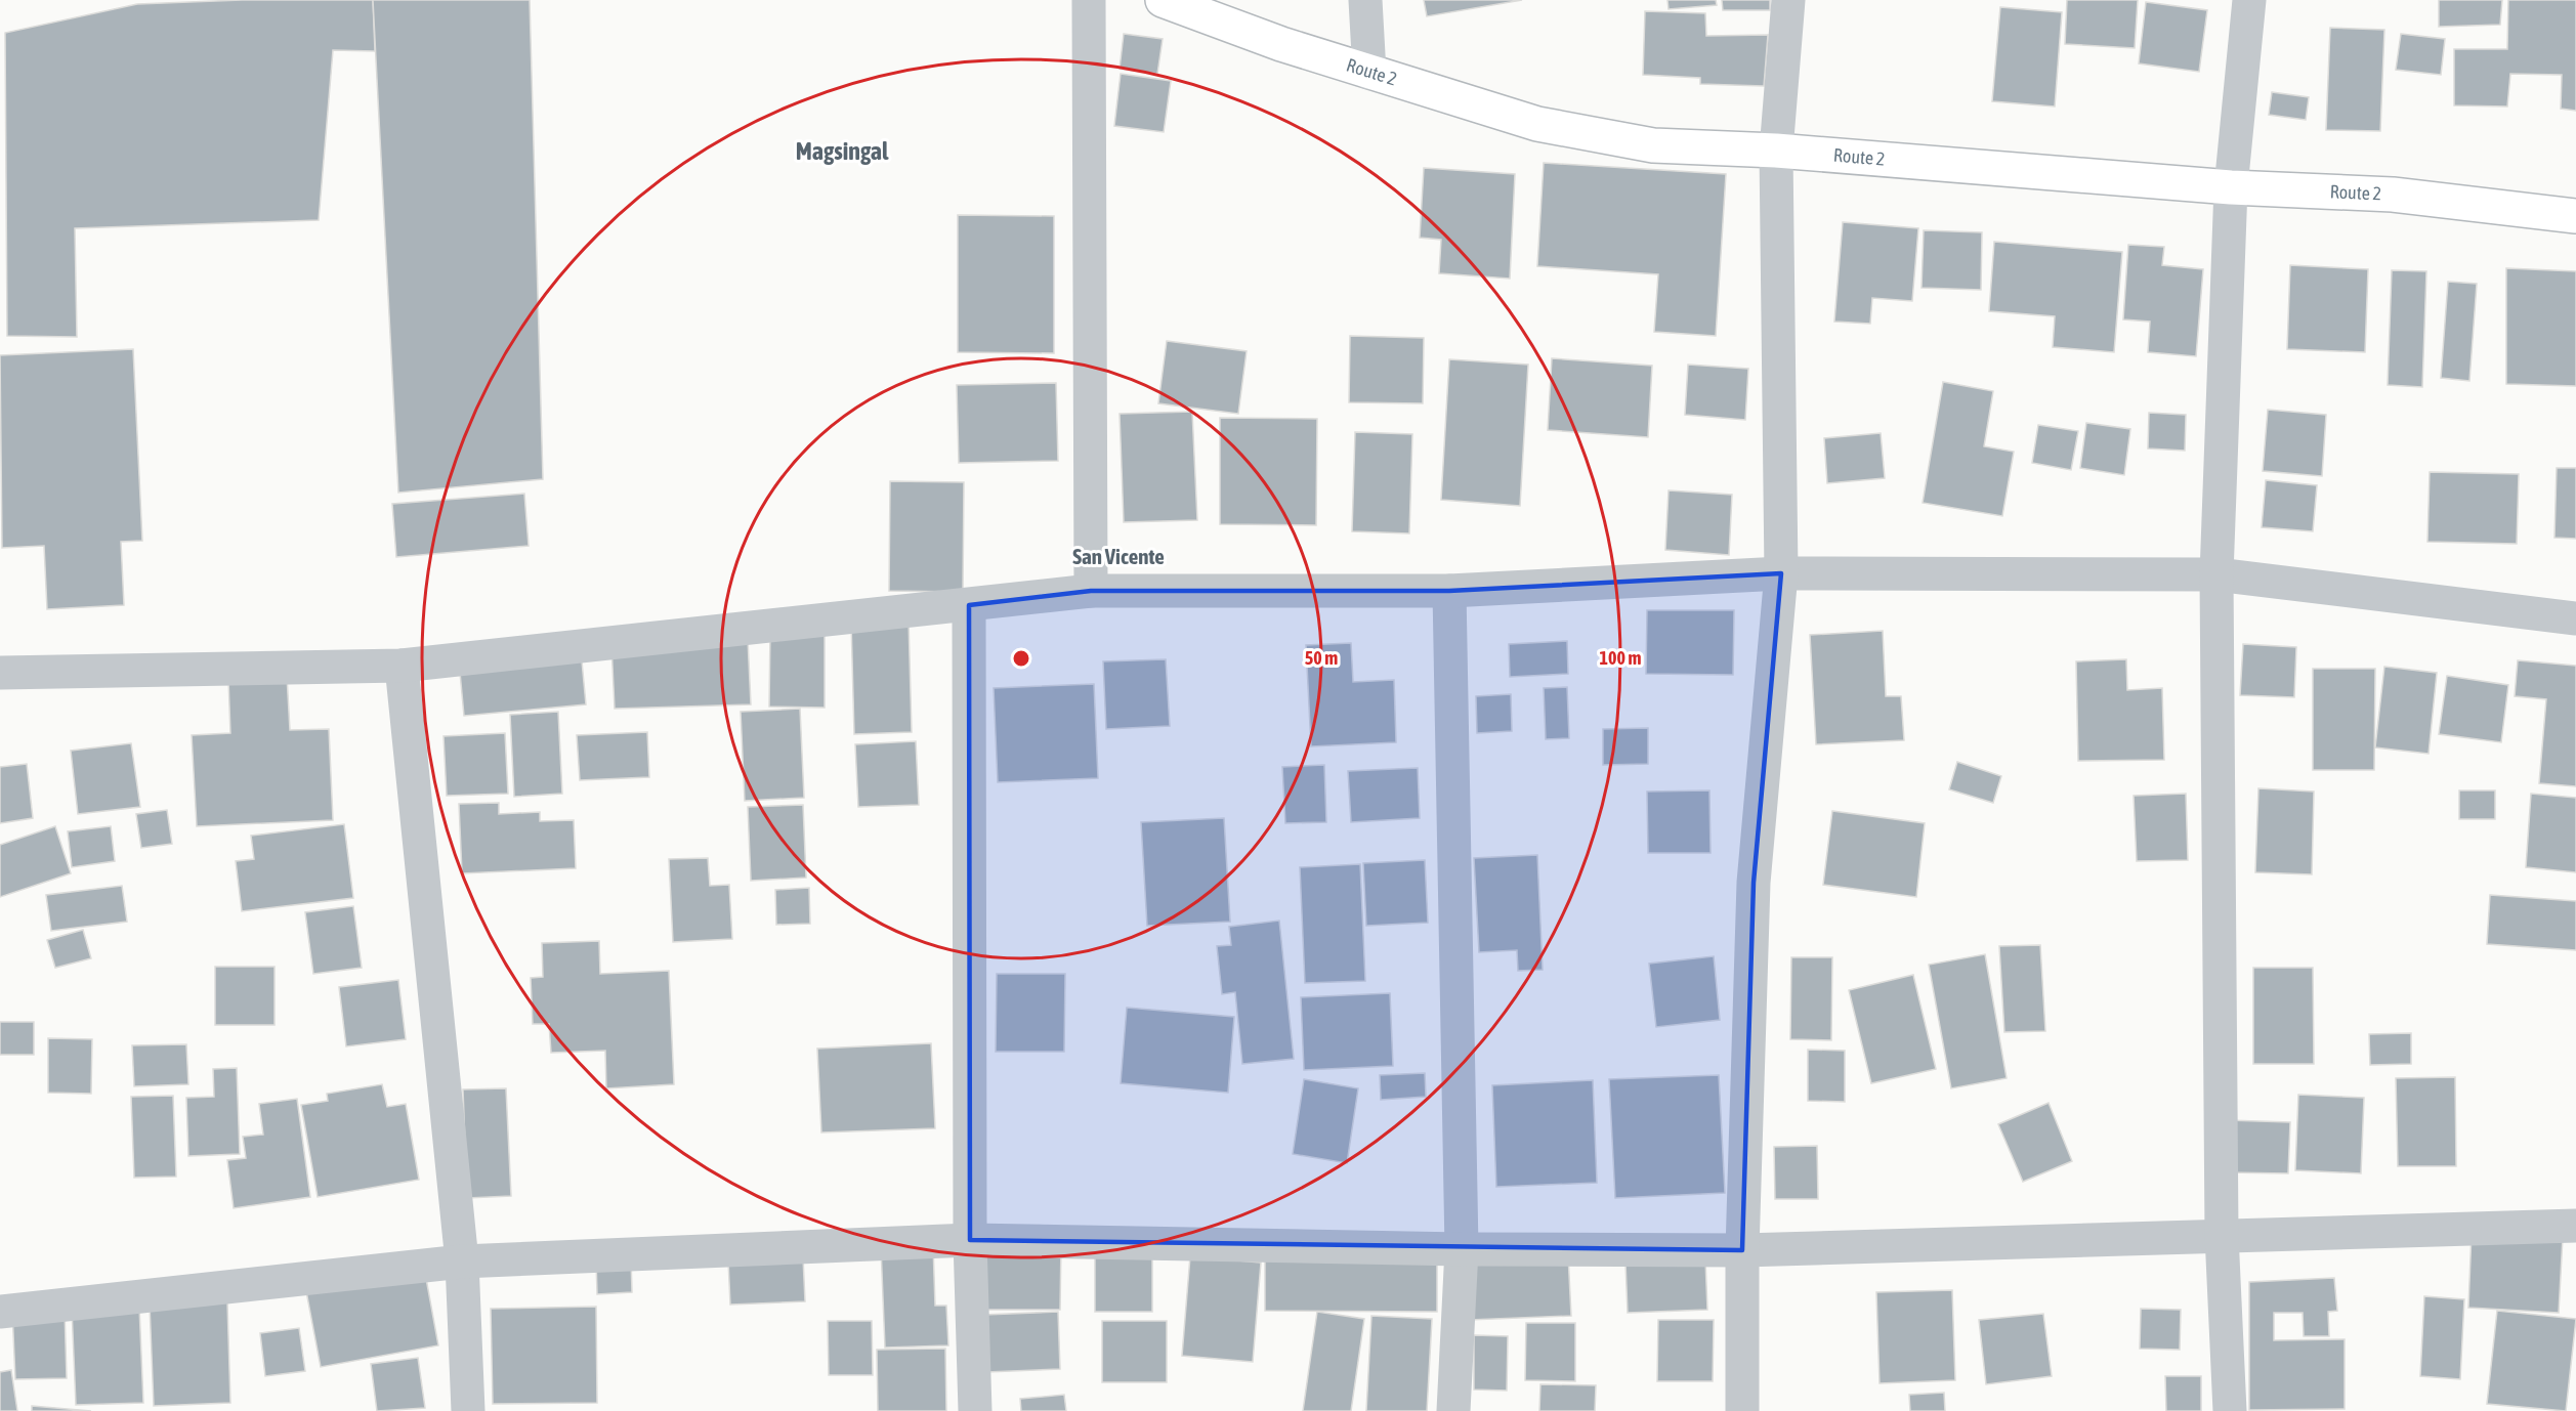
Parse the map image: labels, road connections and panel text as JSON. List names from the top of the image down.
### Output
{
  "streets": {
    "highway": ["Route 2"]
  },
  "districts": ["Magsingal", "San Vicente"],
  "rings": ["50 m", "100 m"]
}
